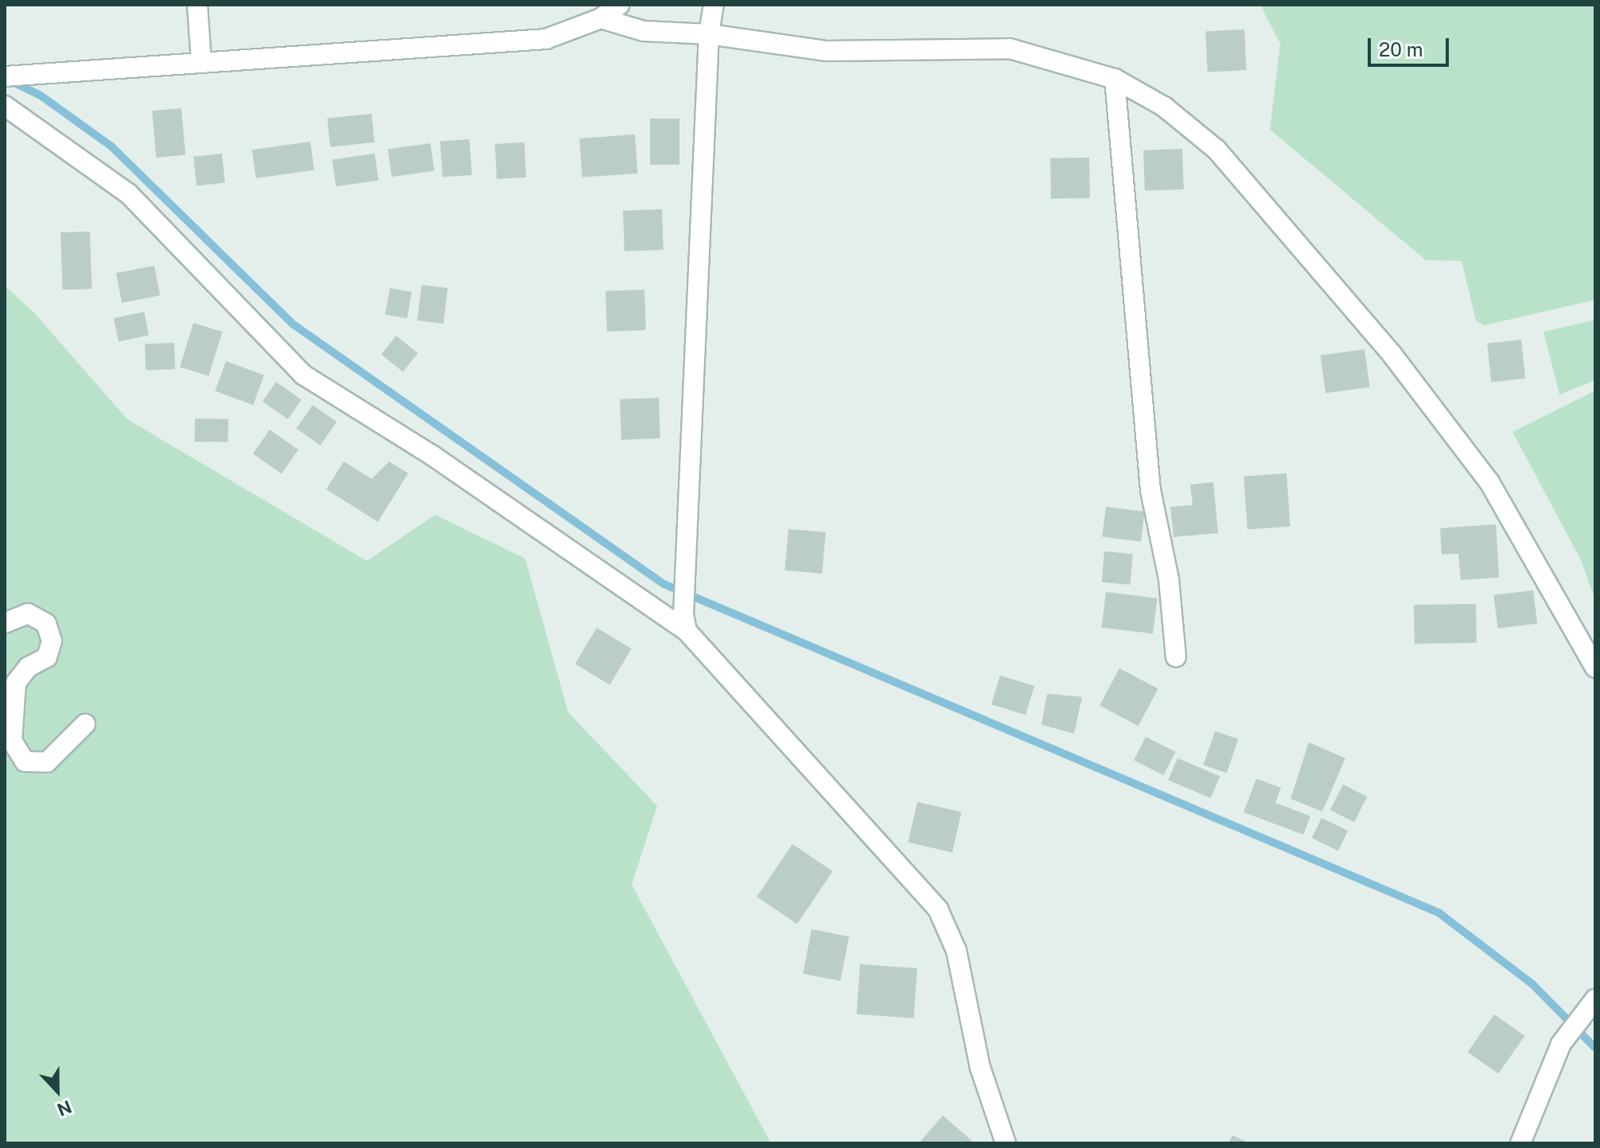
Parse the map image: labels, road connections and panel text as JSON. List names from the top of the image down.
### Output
{
  "scale_bar": "20 m",
  "north": "bottom"
}
